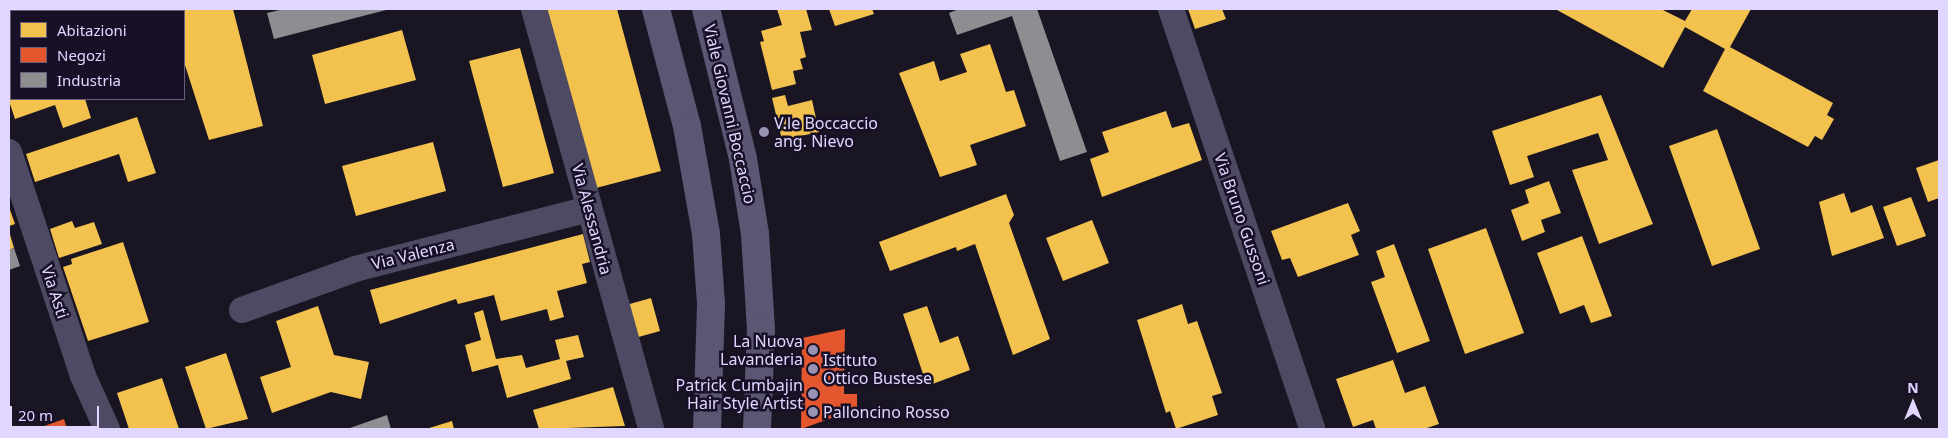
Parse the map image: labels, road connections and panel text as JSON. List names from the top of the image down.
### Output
{
  "streets": {
    "street": [
      "Viale Giovanni Boccaccio",
      "Via Alessandria",
      "Via Bruno Gussoni",
      "Via Valenza",
      "Via Asti"
    ]
  },
  "crossings": [
    ["Via Alessandria", "Via Valenza"]
  ],
  "places": [
    "V.le Boccaccio ang. Nievo",
    "La Nuova Lavanderia",
    "Istituto Ottico Bustese",
    "Patrick Cumbajin Hair Style Artist",
    "Palloncino Rosso"
  ],
  "legend": ["Abitazioni", "Negozi", "Industria"],
  "scale_bar": "20 m",
  "north": "top"
}
